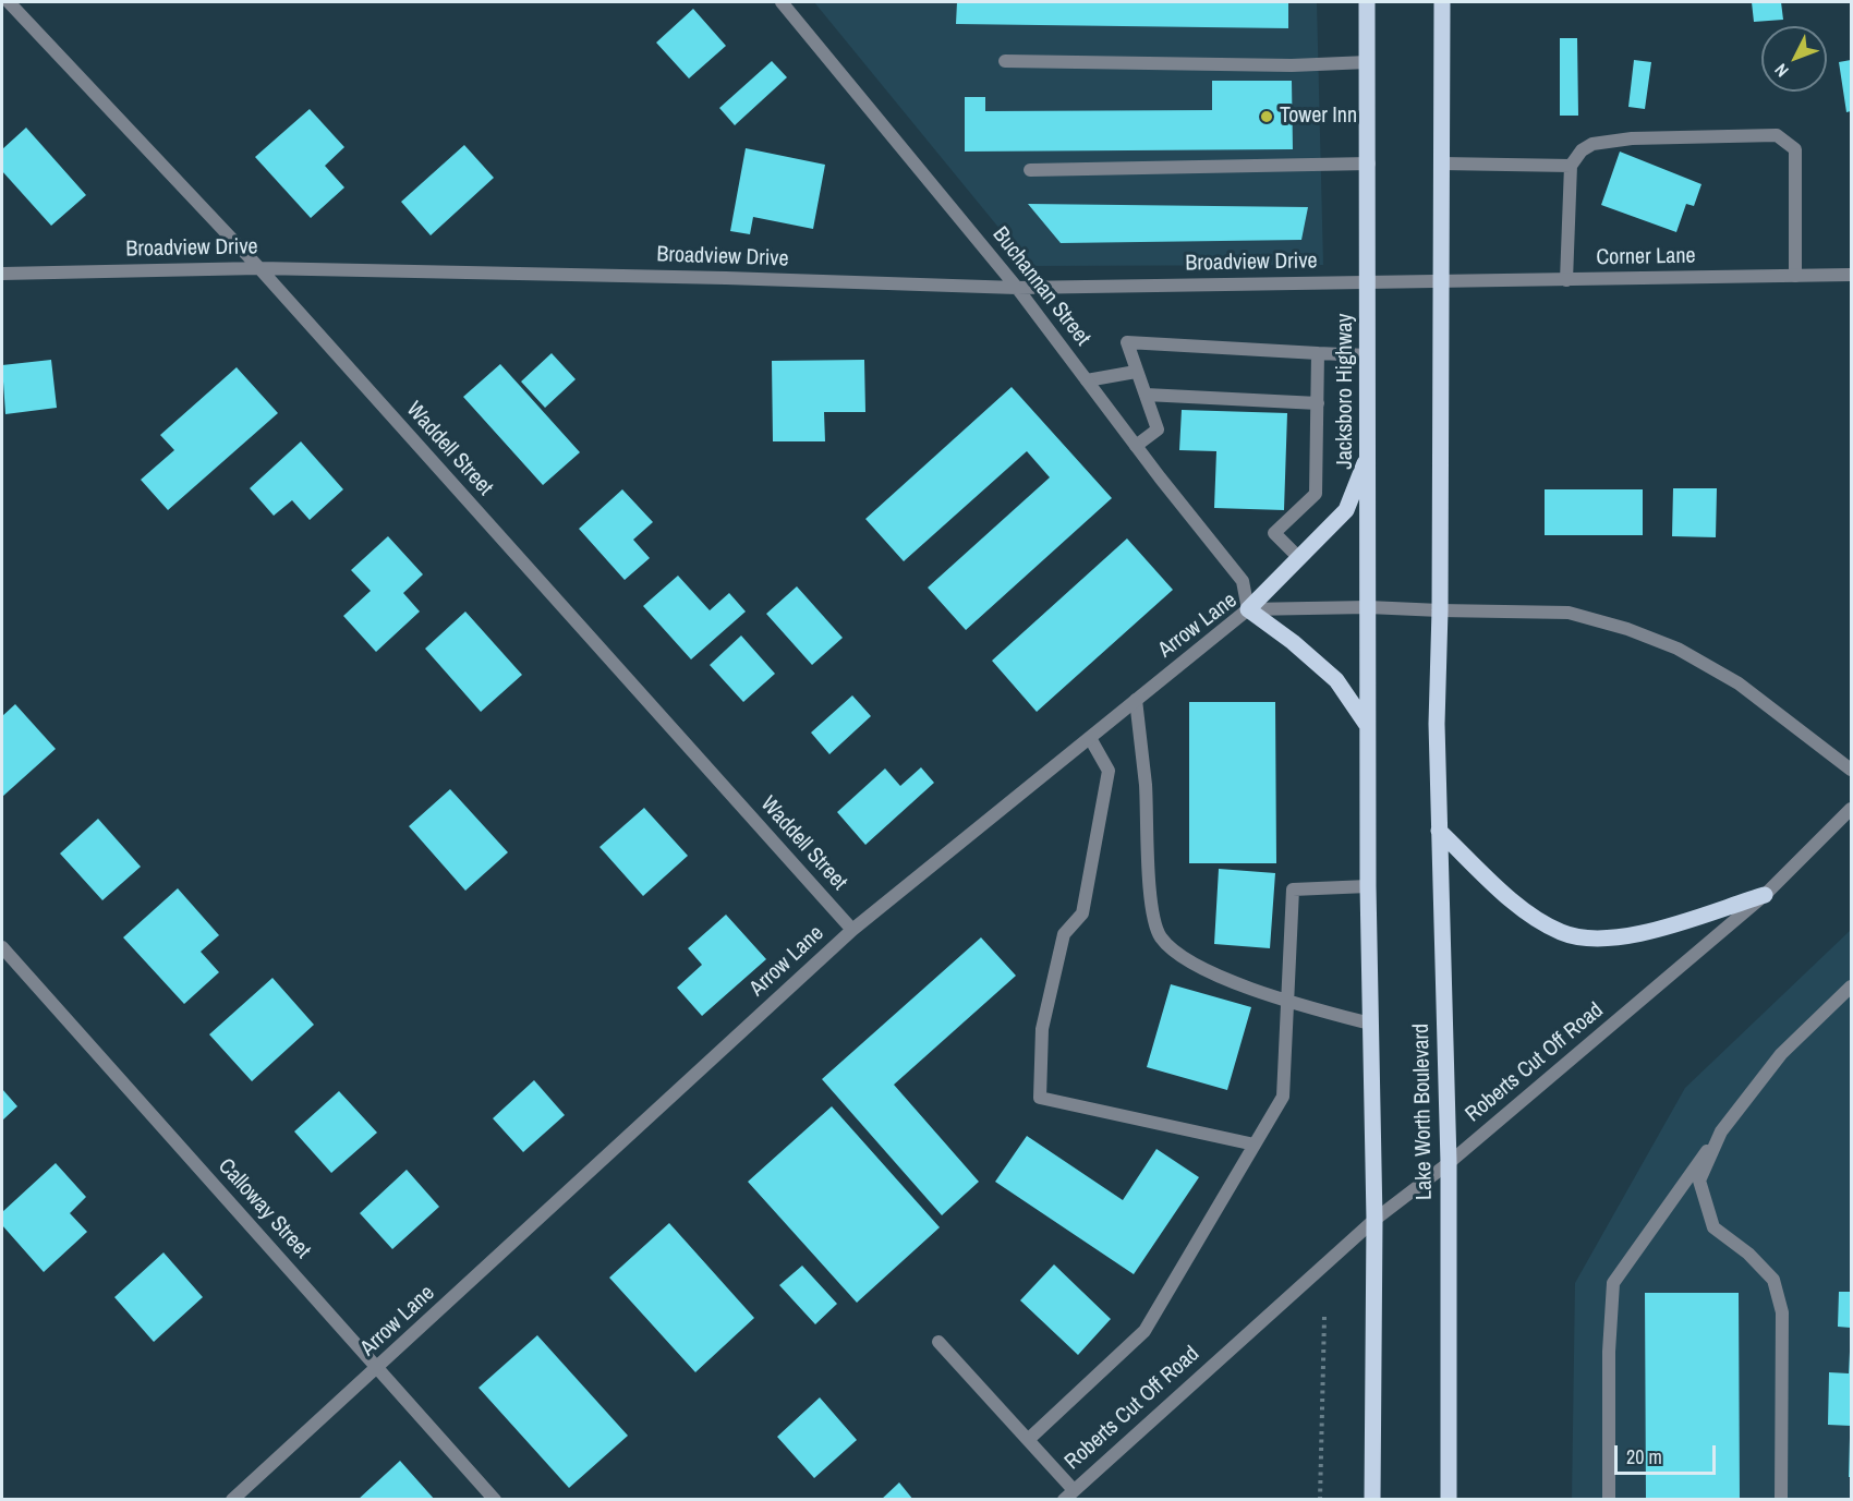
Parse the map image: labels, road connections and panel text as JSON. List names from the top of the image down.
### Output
{
  "streets": {
    "main road": ["Jacksboro Highway", "Lake Worth Boulevard"],
    "street": [
      "Broadview Drive",
      "Corner Lane",
      "Buchannan Street",
      "Waddell Street",
      "Arrow Lane",
      "Roberts Cut Off Road",
      "Calloway Street"
    ]
  },
  "crossings": [
    ["Broadview Drive", "Corner Lane"],
    ["Broadview Drive", "Buchannan Street"],
    ["Broadview Drive", "Jacksboro Highway"],
    ["Broadview Drive", "Waddell Street"],
    ["Buchannan Street", "Arrow Lane"],
    ["Jacksboro Highway", "Arrow Lane"],
    ["Waddell Street", "Arrow Lane"],
    ["Arrow Lane", "Lake Worth Boulevard"],
    ["Arrow Lane", "Calloway Street"],
    ["Roberts Cut Off Road", "Lake Worth Boulevard"]
  ],
  "places": ["Tower Inn"],
  "scale_bar": "20 m",
  "north": "bottom left"
}
